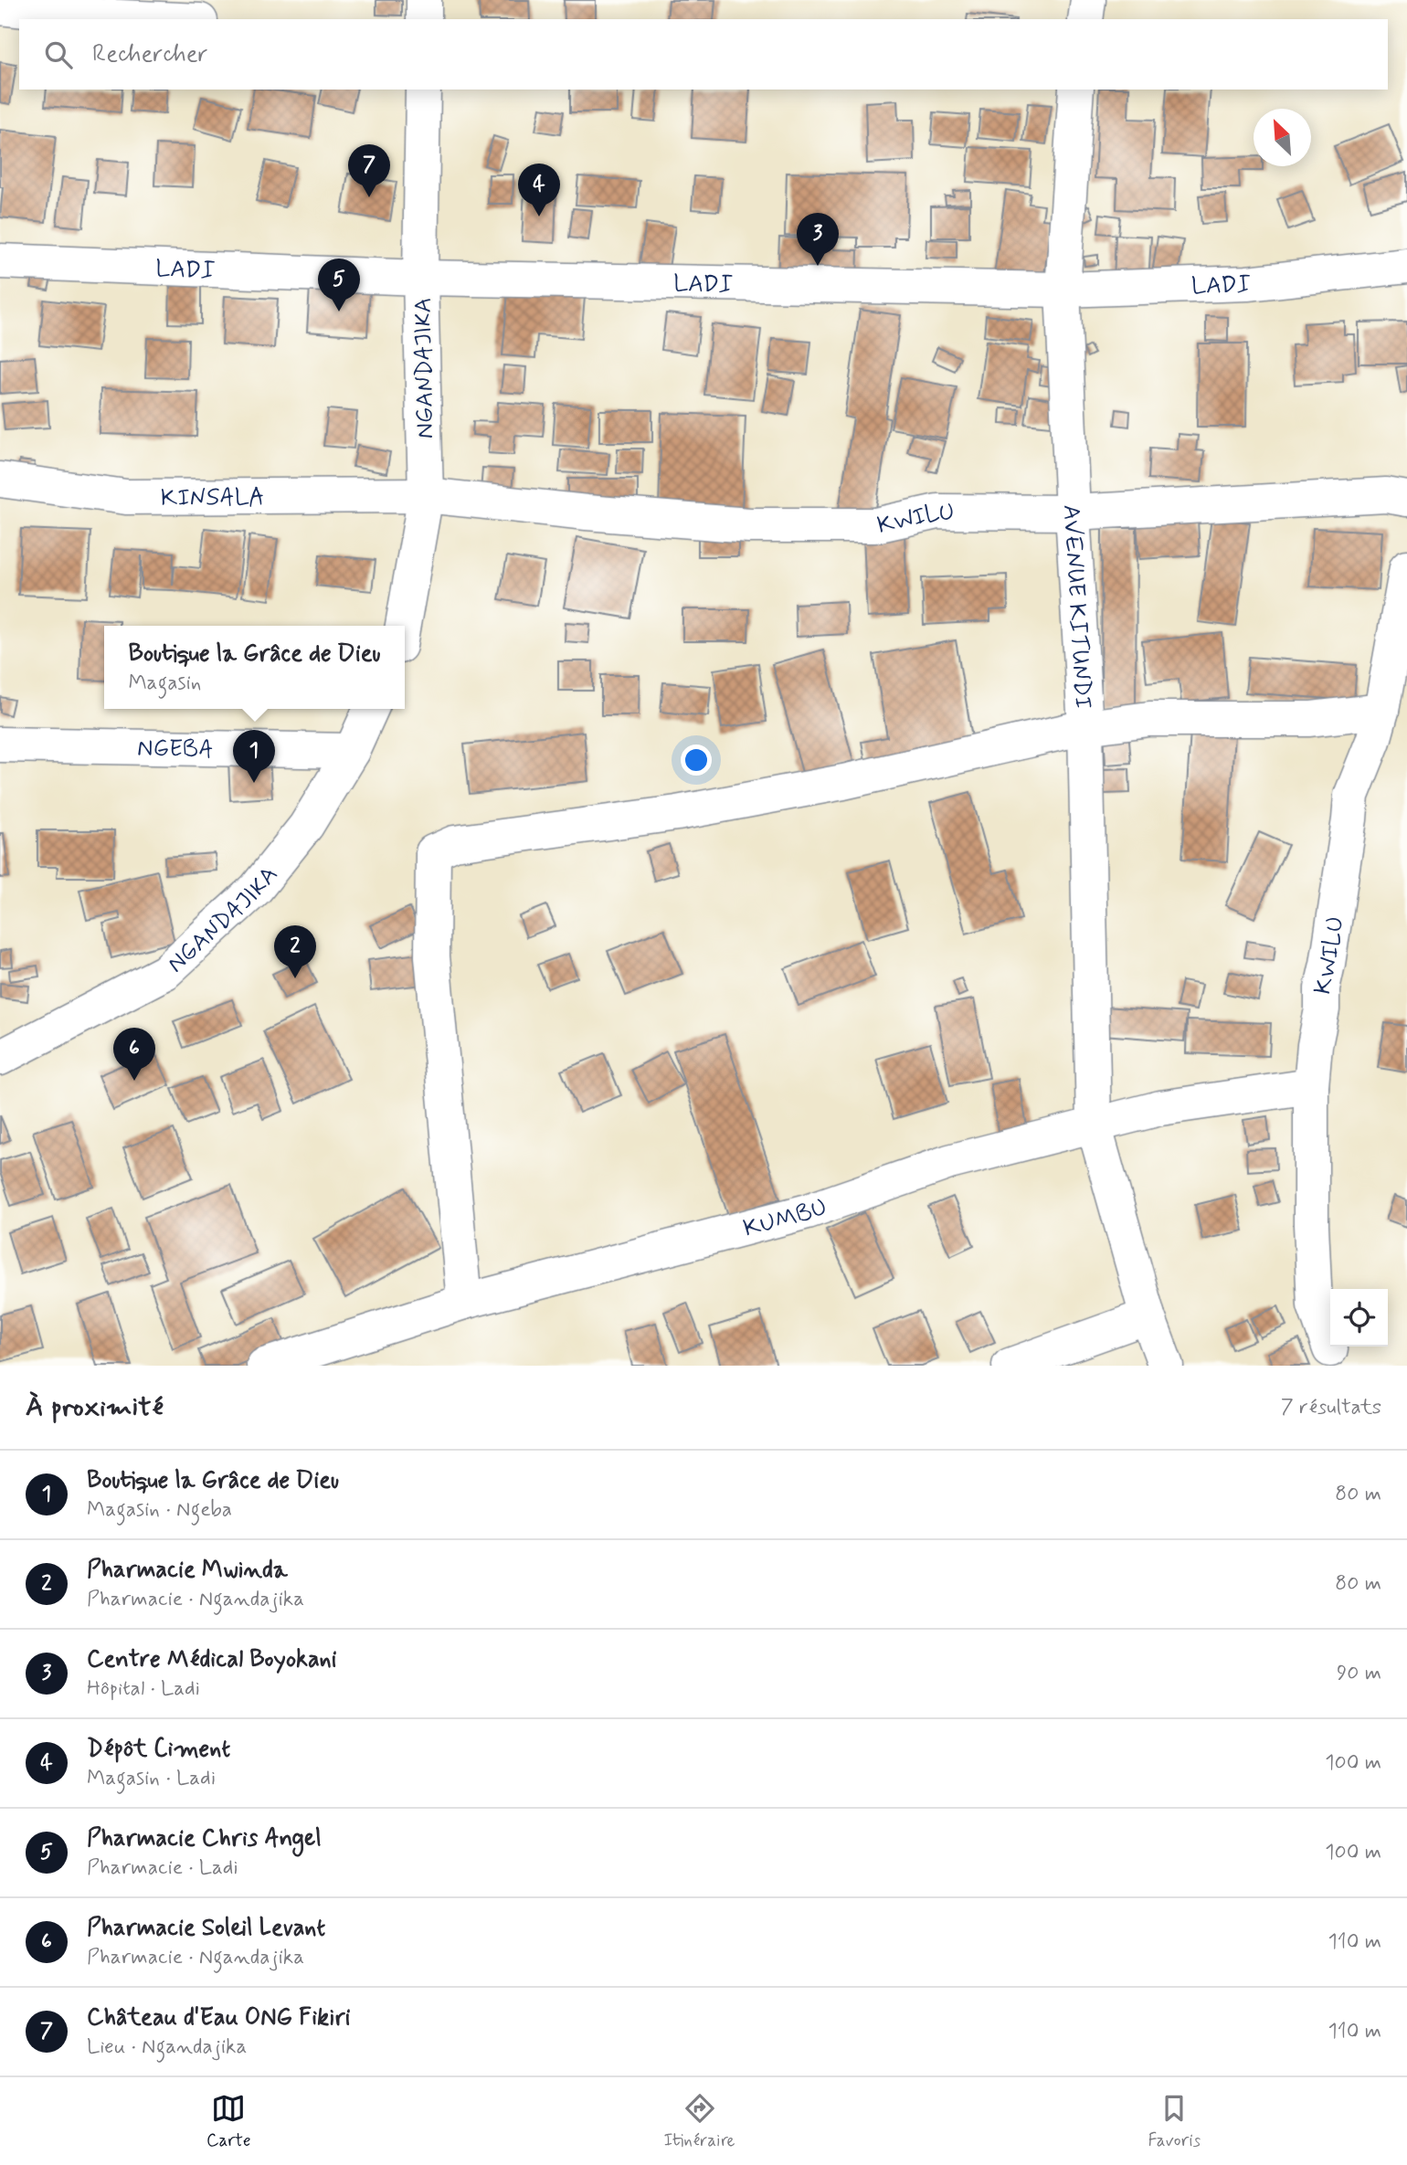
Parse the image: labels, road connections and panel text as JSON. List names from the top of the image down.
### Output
{
  "streets": {
    "street": [
      "LADI",
      "NGANDAJIKA",
      "KINSALA",
      "KWILU",
      "AVENUE KITUNDI",
      "NGEBA",
      "KUMBU"
    ]
  },
  "crossings": [
    ["LADI", "NGANDAJIKA"],
    ["LADI", "AVENUE KITUNDI"],
    ["NGANDAJIKA", "KINSALA"],
    ["NGANDAJIKA", "KWILU"],
    ["NGANDAJIKA", "NGEBA"],
    ["KINSALA", "KWILU"],
    ["KWILU", "AVENUE KITUNDI"],
    ["KWILU", "KUMBU"],
    ["AVENUE KITUNDI", "KUMBU"]
  ],
  "north": "top left",
  "page": {
    "search": "Rechercher",
    "pins": [
      "7",
      "4",
      "3",
      "5",
      "1",
      "2",
      "6"
    ],
    "popup": ["Boutique la Grâce de Dieu", "Magasin"],
    "heading": ["À proximité", "7 résultats"],
    "list": [
      {
        "mark": "1",
        "name": "Boutique la Grâce de Dieu",
        "note": "Magasin · Ngeba",
        "value": "80 m"
      },
      {
        "mark": "2",
        "name": "Pharmacie Mwinda",
        "note": "Pharmacie · Ngandajika",
        "value": "80 m"
      },
      {
        "mark": "3",
        "name": "Centre Médical Boyokani",
        "note": "Hôpital · Ladi",
        "value": "90 m"
      },
      {
        "mark": "4",
        "name": "Dépôt Ciment",
        "note": "Magasin · Ladi",
        "value": "100 m"
      },
      {
        "mark": "5",
        "name": "Pharmacie Chris Angel",
        "note": "Pharmacie · Ladi",
        "value": "100 m"
      },
      {
        "mark": "6",
        "name": "Pharmacie Soleil Levant",
        "note": "Pharmacie · Ngandajika",
        "value": "110 m"
      },
      {
        "mark": "7",
        "name": "Château d'Eau ONG Fikiri",
        "note": "Lieu · Ngandajika",
        "value": "110 m"
      }
    ],
    "nav": ["Carte", "Itinéraire", "Favoris"]
  }
}
